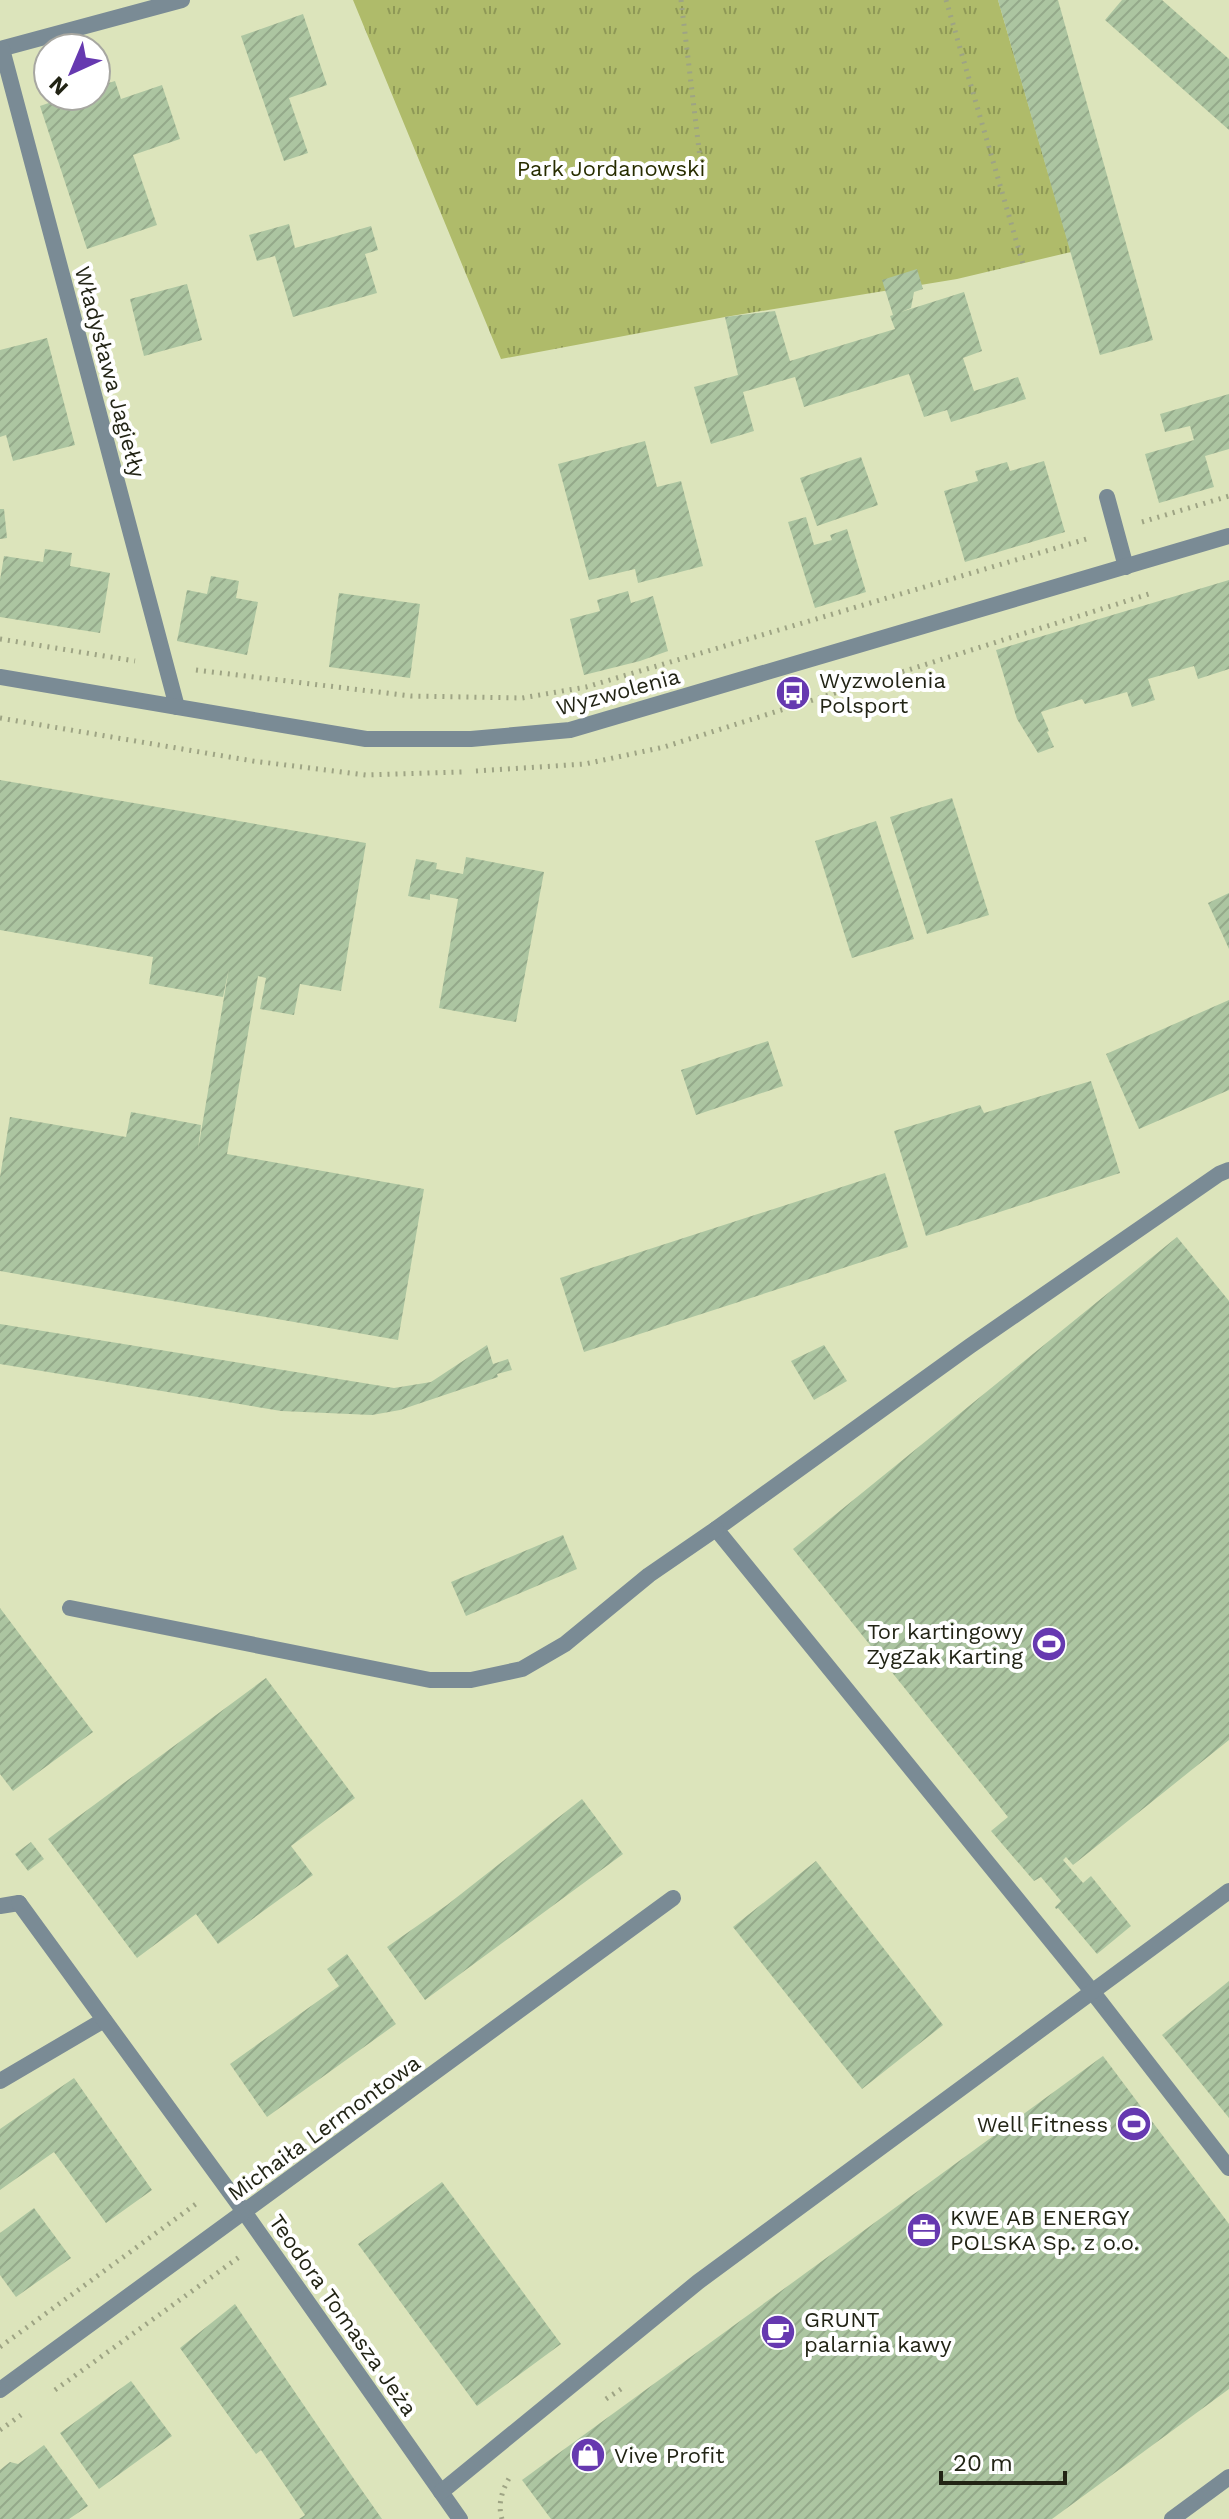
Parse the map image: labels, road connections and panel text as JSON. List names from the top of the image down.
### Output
{
  "streets": {
    "street": [
      "Władysława Jagiełły",
      "Wyzwolenia",
      "Michaiła Lermontowa",
      "Teodora Tomasza Jeża"
    ]
  },
  "crossings": [
    ["Władysława Jagiełły", "Wyzwolenia"],
    ["Michaiła Lermontowa", "Teodora Tomasza Jeża"]
  ],
  "parks": ["Park Jordanowski"],
  "places": {
    "bus stop": ["Wyzwolenia Polsport"],
    "sports": ["Tor kartingowy ZygZak Karting", "Well Fitness"],
    "office": ["KWE AB ENERGY POLSKA Sp. z o.o."],
    "cafe": ["GRUNT palarnia kawy"],
    "shop": ["Vive Profit"]
  },
  "scale_bar": "20 m",
  "north": "bottom left"
}
